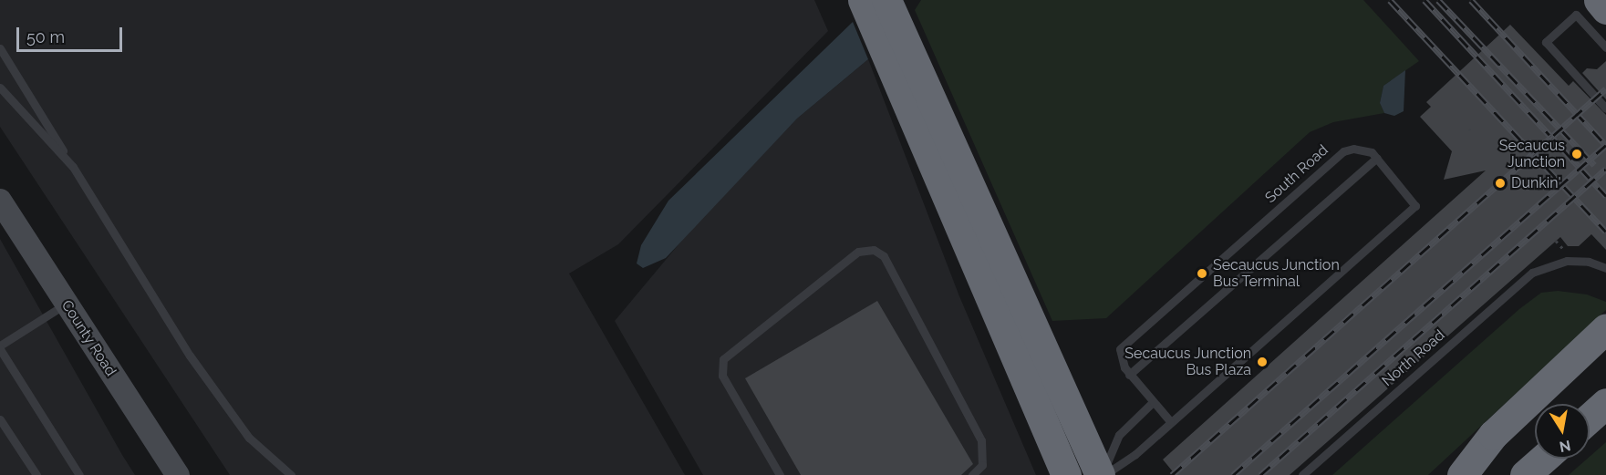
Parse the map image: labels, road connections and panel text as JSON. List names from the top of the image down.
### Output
{
  "streets": {
    "main road": ["County Road"],
    "lane": ["South Road", "North Road"]
  },
  "places": [
    "Secaucus Junction",
    "Dunkin'",
    "Secaucus Junction Bus Terminal",
    "Secaucus Junction Bus Plaza"
  ],
  "scale_bar": "50 m",
  "north": "bottom"
}
